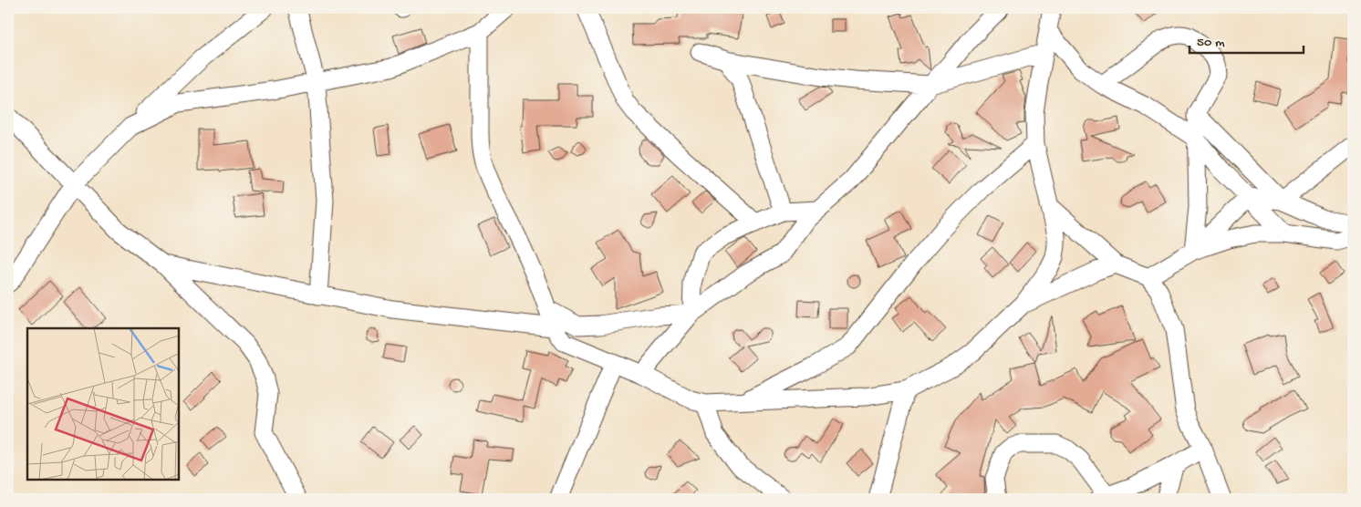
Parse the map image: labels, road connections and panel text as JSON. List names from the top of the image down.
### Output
{
  "scale_bar": "50 m"
}
